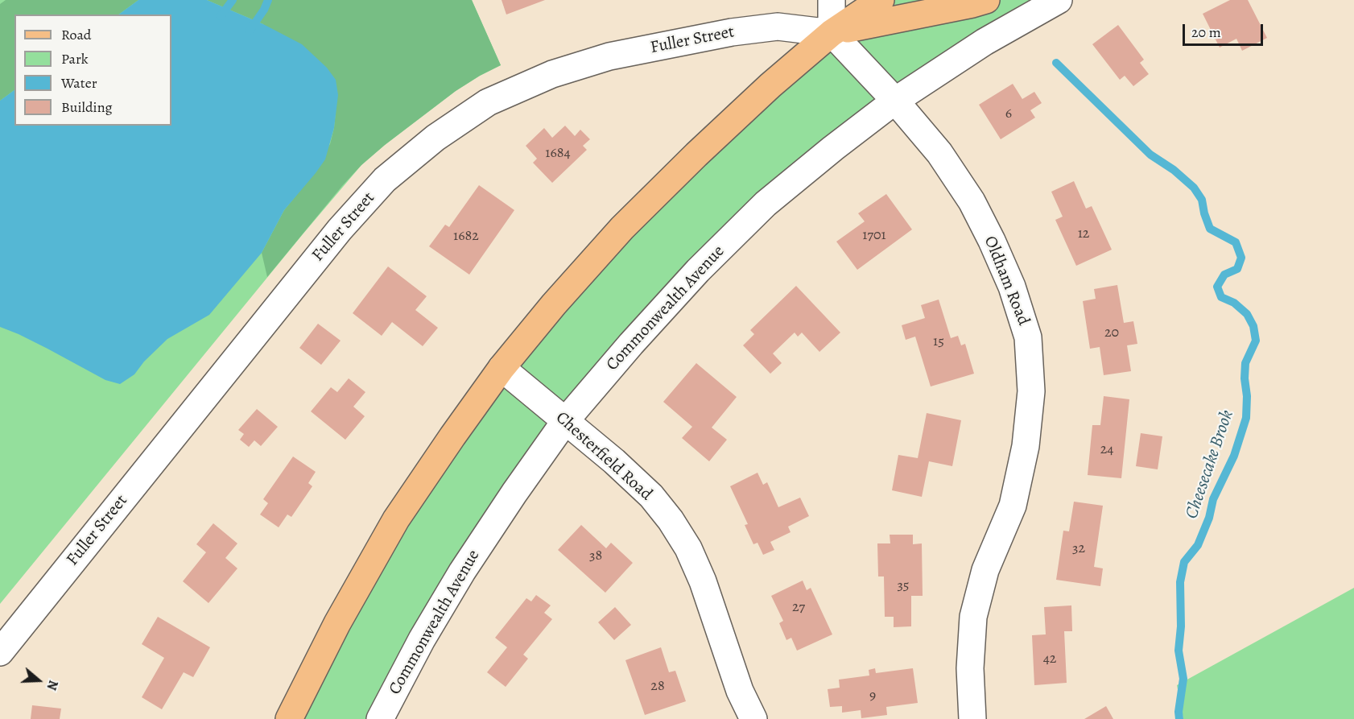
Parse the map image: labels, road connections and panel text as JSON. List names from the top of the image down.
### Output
{
  "streets": {
    "street": [
      "Fuller Street",
      "Oldham Road",
      "Commonwealth Avenue",
      "Chesterfield Road"
    ]
  },
  "crossings": [
    ["Fuller Street", "Oldham Road"],
    ["Oldham Road", "Commonwealth Avenue"],
    ["Commonwealth Avenue", "Chesterfield Road"]
  ],
  "water": ["Cheesecake Brook"],
  "house_numbers": [
    "6",
    "1684",
    "12",
    "1701",
    "1682",
    "20",
    "15",
    "24",
    "32",
    "38",
    "35",
    "27",
    "42",
    "28",
    "9"
  ],
  "legend": [
    "Road",
    "Park",
    "Water",
    "Building"
  ],
  "scale_bar": "20 m",
  "north": "right"
}
